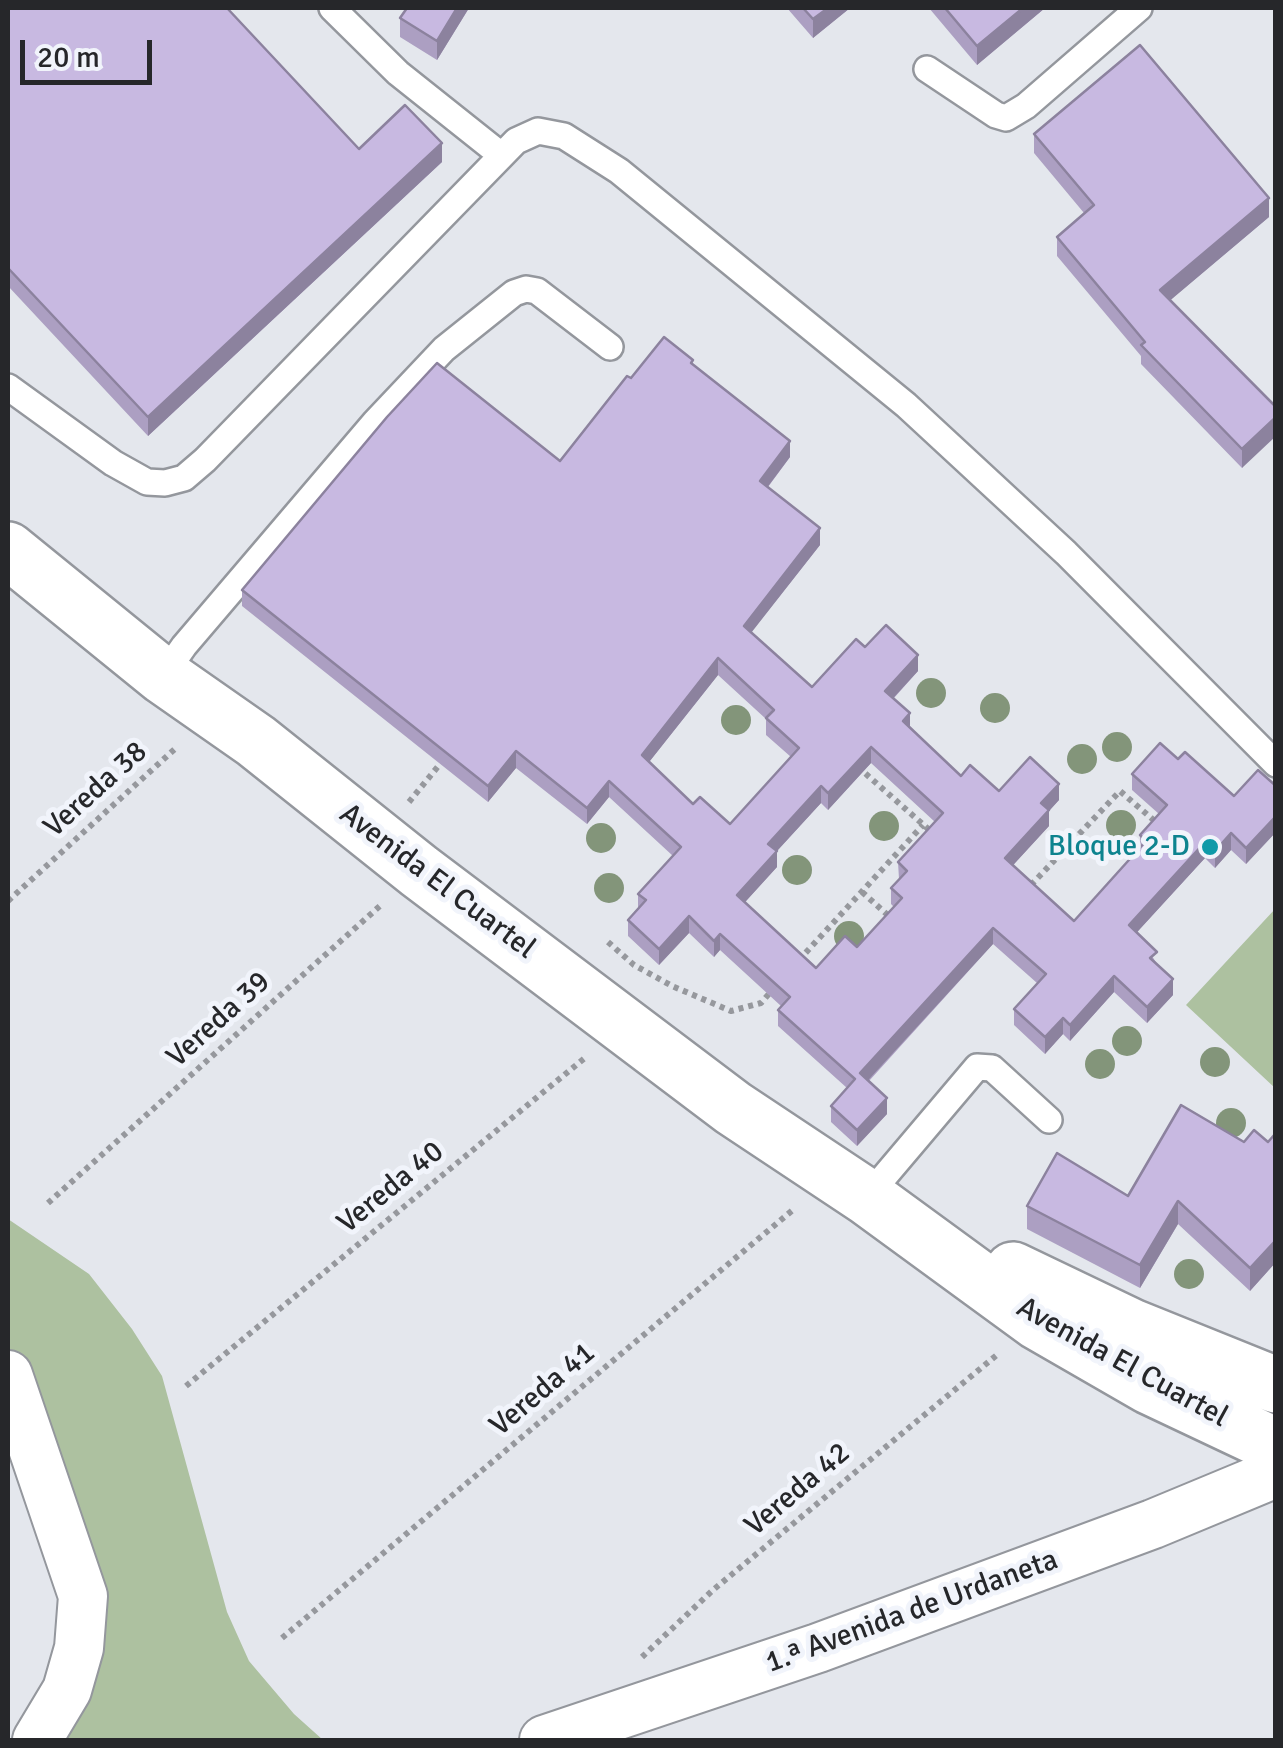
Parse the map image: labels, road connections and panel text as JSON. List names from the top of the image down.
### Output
{
  "streets": {
    "main road": ["Avenida El Cuartel"],
    "street": ["1.ª Avenida de Urdaneta"],
    "path": [
      "Vereda 38",
      "Vereda 39",
      "Vereda 40",
      "Vereda 41",
      "Vereda 42"
    ]
  },
  "crossings": [
    ["Vereda 38", "Avenida El Cuartel"],
    ["Avenida El Cuartel", "Vereda 39"],
    ["Avenida El Cuartel", "Vereda 40"],
    ["Avenida El Cuartel", "Vereda 41"],
    ["Avenida El Cuartel", "Vereda 42"],
    ["Vereda 42", "1.ª Avenida de Urdaneta"]
  ],
  "places": ["Bloque 2-D"],
  "scale_bar": "20 m"
}
